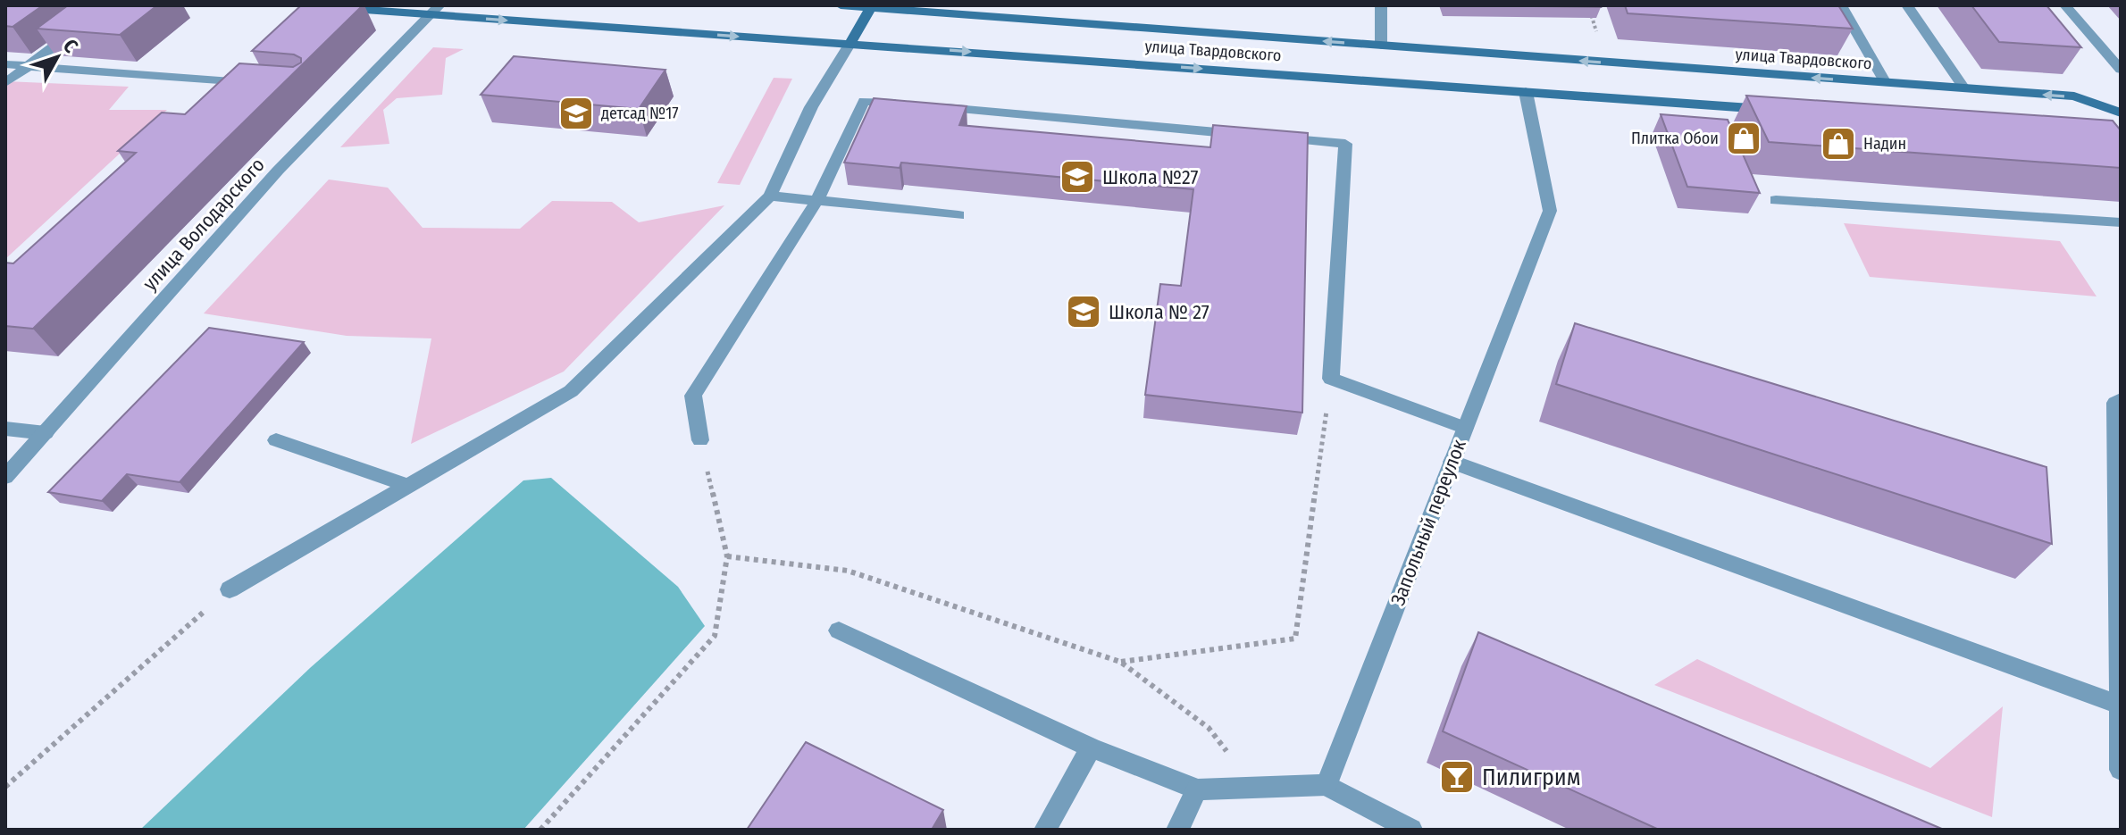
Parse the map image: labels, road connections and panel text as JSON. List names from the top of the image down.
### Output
{
  "streets": {
    "street": ["улица Твардовского", "улица Володарского", "Запольный переулок"]
  },
  "crossings": [
    ["улица Твардовского", "улица Володарского"],
    ["улица Твардовского", "Запольный переулок"]
  ],
  "places": {
    "school or university": ["детсад №17", "Школа №27", "Школа № 27"],
    "shop": ["Плитка Обои", "Надин"],
    "bar": ["Пилигрим"]
  },
  "north": "top right"
}
